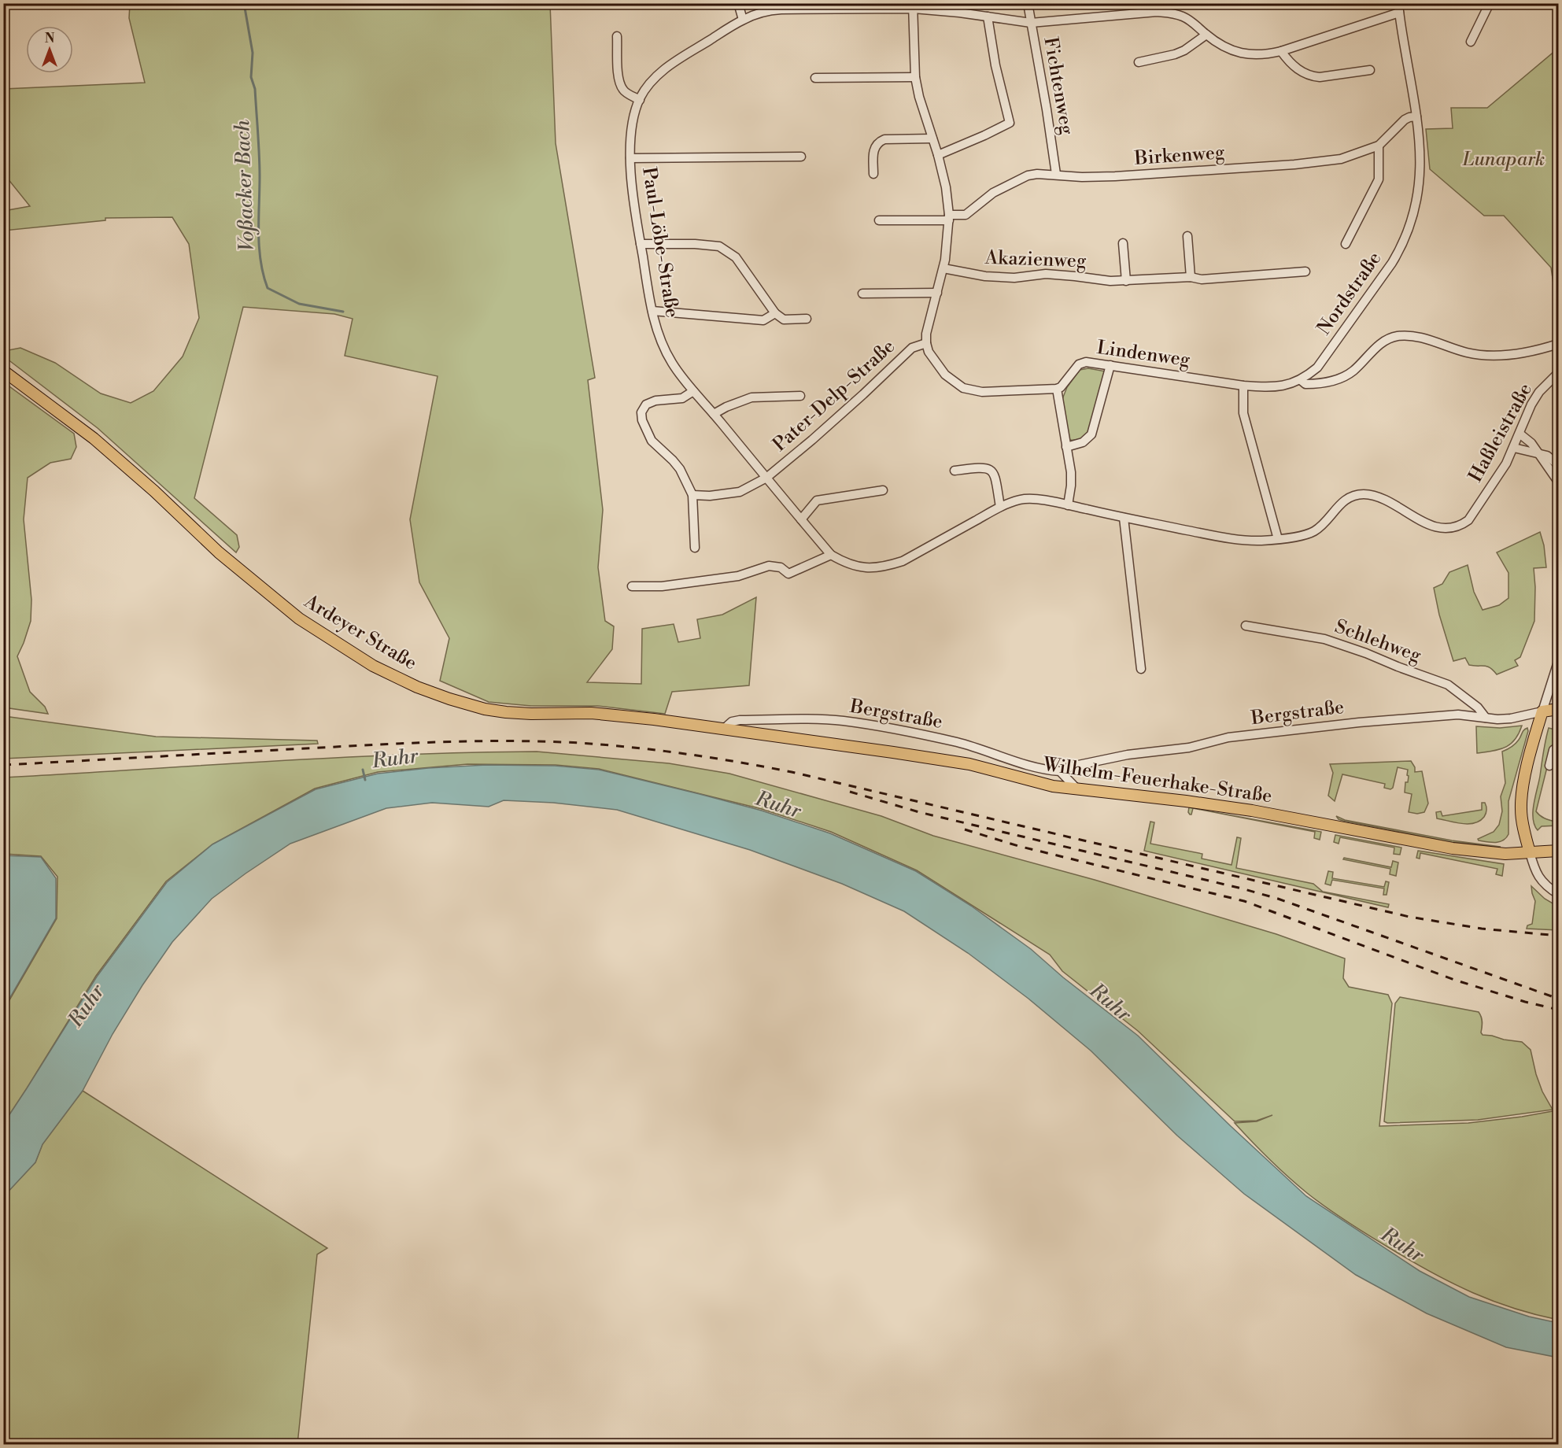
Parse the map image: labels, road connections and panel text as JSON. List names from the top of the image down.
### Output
{
  "streets": {
    "main road": ["Ardeyer Straße", "Wilhelm-Feuerhake-Straße"],
    "street": [
      "Fichtenweg",
      "Birkenweg",
      "Paul-Löbe-Straße",
      "Akazienweg",
      "Nordstraße",
      "Lindenweg",
      "Pater-Delp-Straße",
      "Haßleistraße",
      "Schlehweg",
      "Bergstraße"
    ]
  },
  "crossings": [
    ["Fichtenweg", "Birkenweg"],
    ["Fichtenweg", "Paul-Löbe-Straße"],
    ["Birkenweg", "Nordstraße"],
    ["Paul-Löbe-Straße", "Nordstraße"],
    ["Paul-Löbe-Straße", "Pater-Delp-Straße"],
    ["Nordstraße", "Lindenweg"],
    ["Ardeyer Straße", "Bergstraße"],
    ["Ardeyer Straße", "Wilhelm-Feuerhake-Straße"],
    ["Schlehweg", "Bergstraße"],
    ["Bergstraße", "Wilhelm-Feuerhake-Straße"]
  ],
  "water": ["Voßacker Bach", "Ruhr"],
  "parks": ["Lunapark"],
  "north": "top"
}
